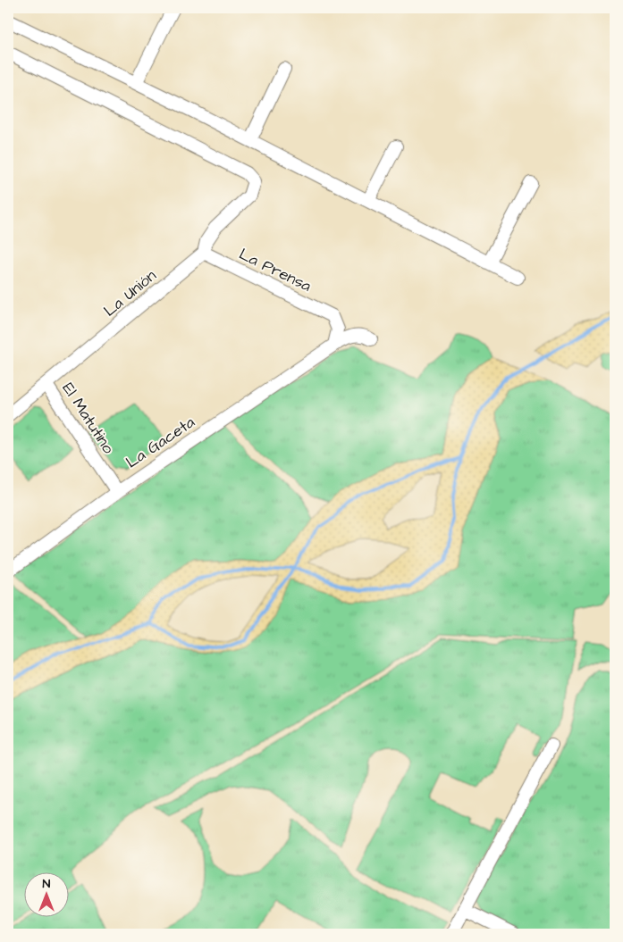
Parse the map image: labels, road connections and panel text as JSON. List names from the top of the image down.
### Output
{
  "streets": {
    "street": [
      "La Prensa",
      "La Unión",
      "El Matutino",
      "La Gaceta"
    ]
  },
  "crossings": [
    ["La Prensa", "La Unión"],
    ["La Prensa", "La Gaceta"],
    ["La Unión", "El Matutino"],
    ["El Matutino", "La Gaceta"]
  ],
  "north": "top"
}
